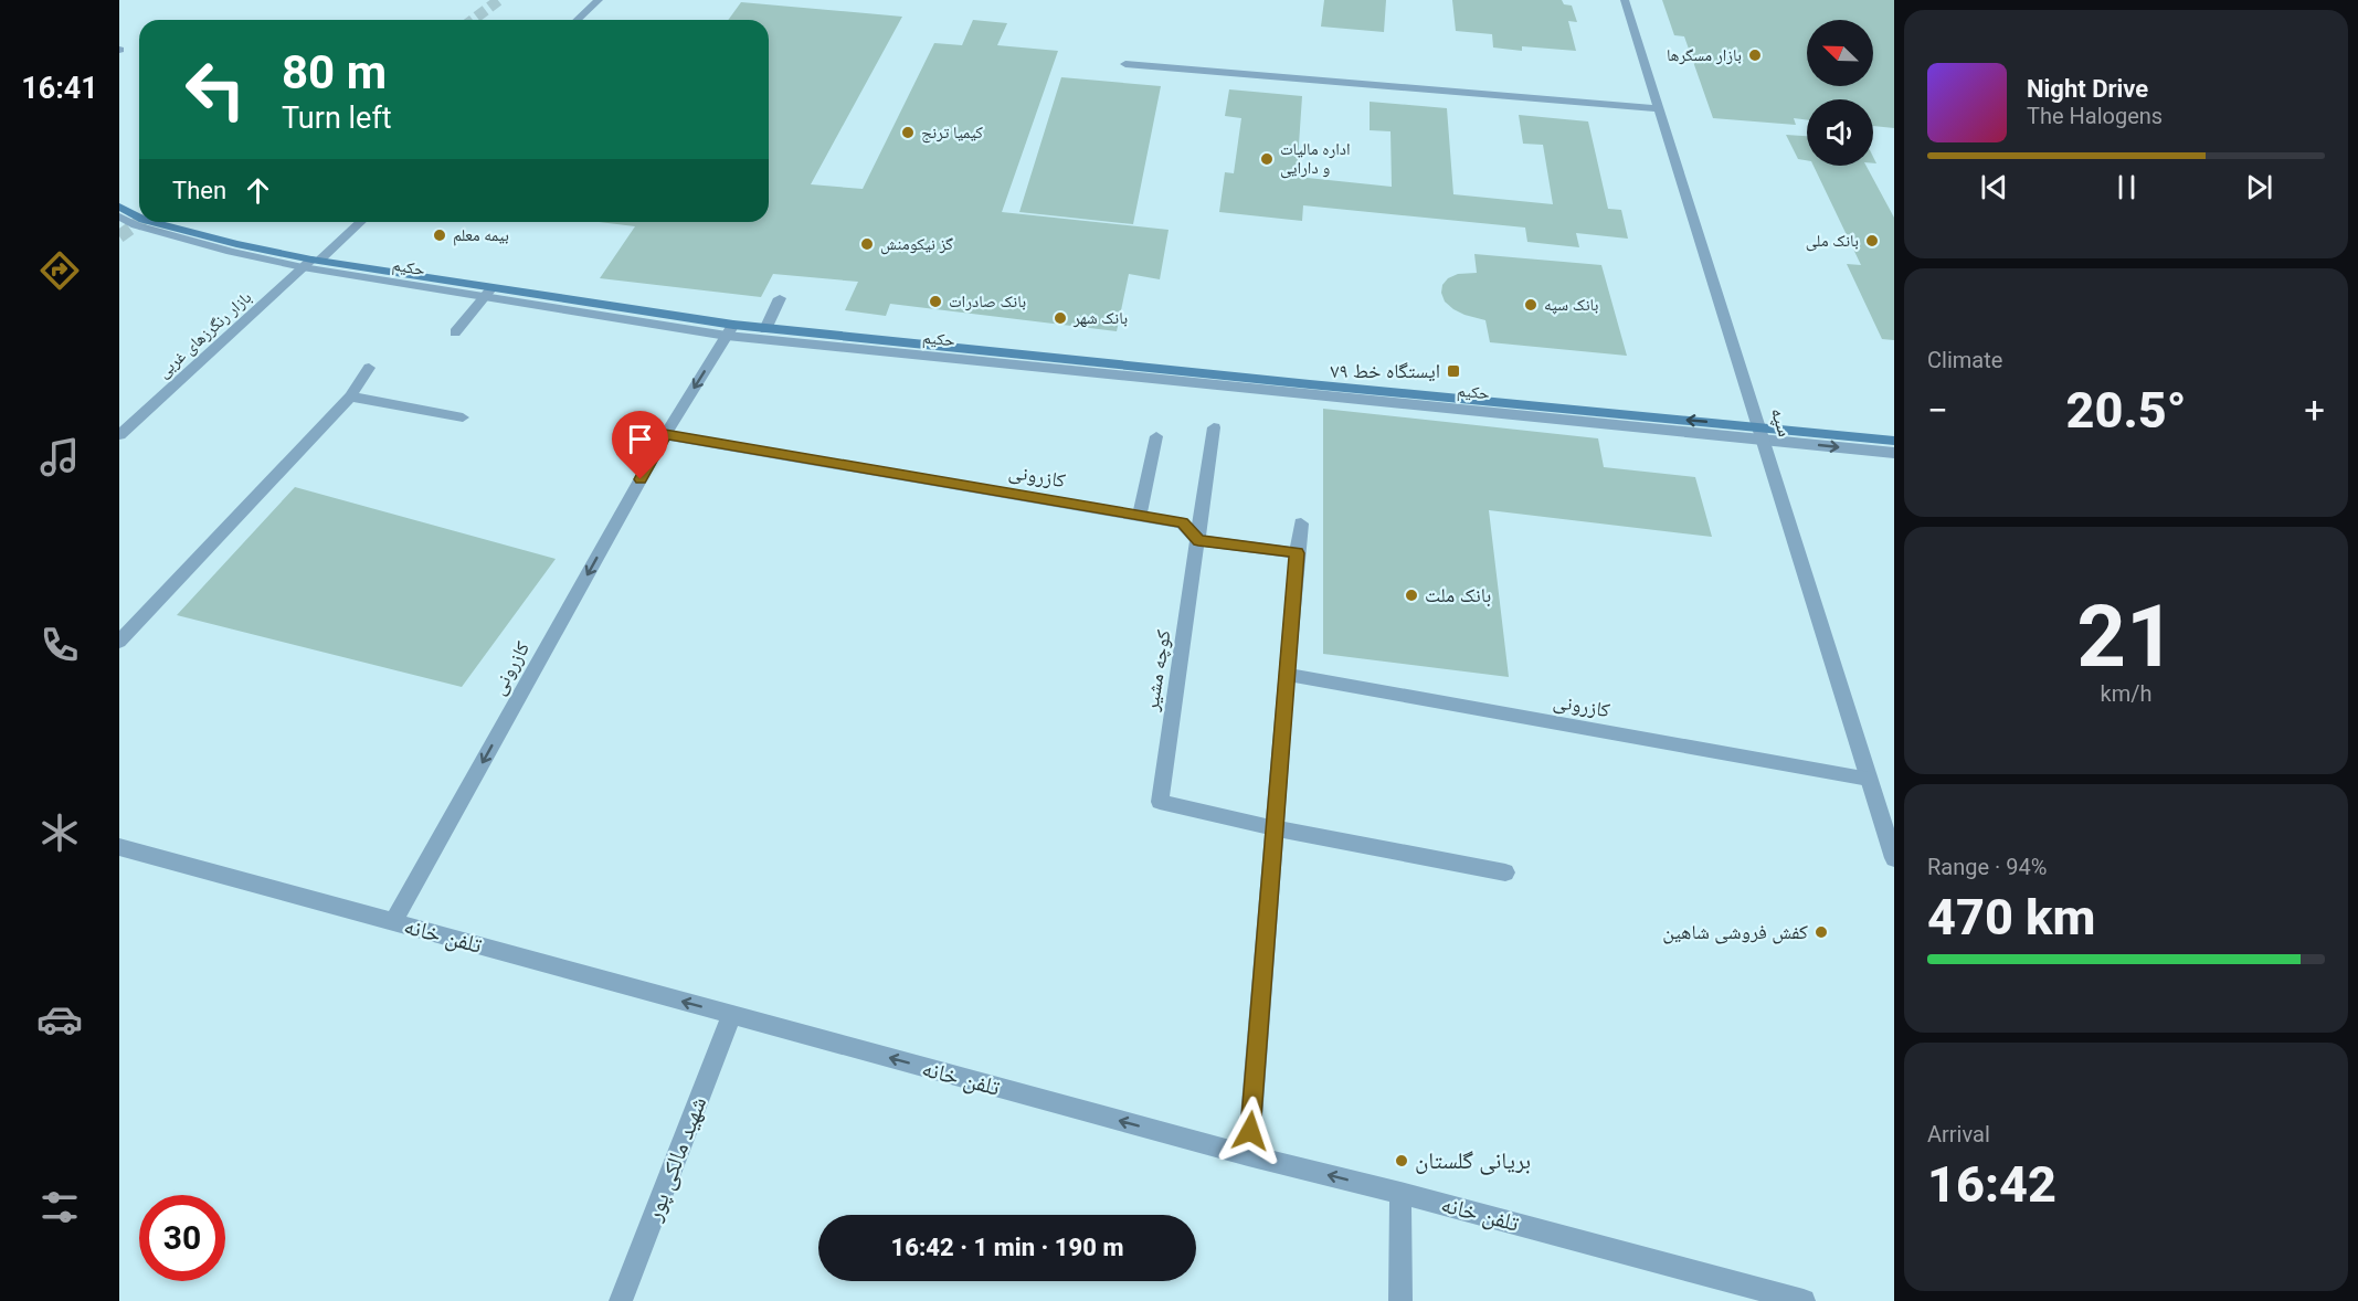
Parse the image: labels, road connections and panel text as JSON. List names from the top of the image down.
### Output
{
  "streets": {
    "main road": ["حکیم"],
    "street": [
      "بازار رنگرزهای غربی",
      "سپه",
      "کازرونی",
      "كوچه مشير",
      "تلفن خانه",
      "شهید مالکی پور"
    ]
  },
  "crossings": [
    ["حکیم", "بازار رنگرزهای غربی"],
    ["حکیم", "سپه"],
    ["حکیم", "کازرونی"],
    ["سپه", "کازرونی"],
    ["کازرونی", "كوچه مشير"],
    ["کازرونی", "تلفن خانه"],
    ["تلفن خانه", "شهید مالکی پور"]
  ],
  "one_way": ["کازرونی", "تلفن خانه"],
  "places": {
    "other": [
      "بازار مسگرها",
      "کیمیا ترنج",
      "اداره مالیات و دارایی",
      "بیمه معلم",
      "بانک ملی",
      "گز نیکومنش",
      "بانک صادرات",
      "بانک سپه",
      "بانک شهر",
      "بانک ملت",
      "کفش فروشی شاهین",
      "بریانی گلستان"
    ],
    "transit": ["ایستگاه خط ۷۹"]
  },
  "north": "top left",
  "page": {
    "tabs": "16:41",
    "turn": ["80 m", "Turn left"],
    "song": ["Night Drive", "The Halogens"],
    "then": "Then",
    "tile": [
      "Climate",
      ["21", "km/h"],
      ["Range · 94%", "470 km"],
      ["Arrival", "16:42"]
    ],
    "heat": ["−", "20.5°", "+"],
    "limit": "30",
    "trip": "16:42 · 1 min · 190 m"
  }
}
